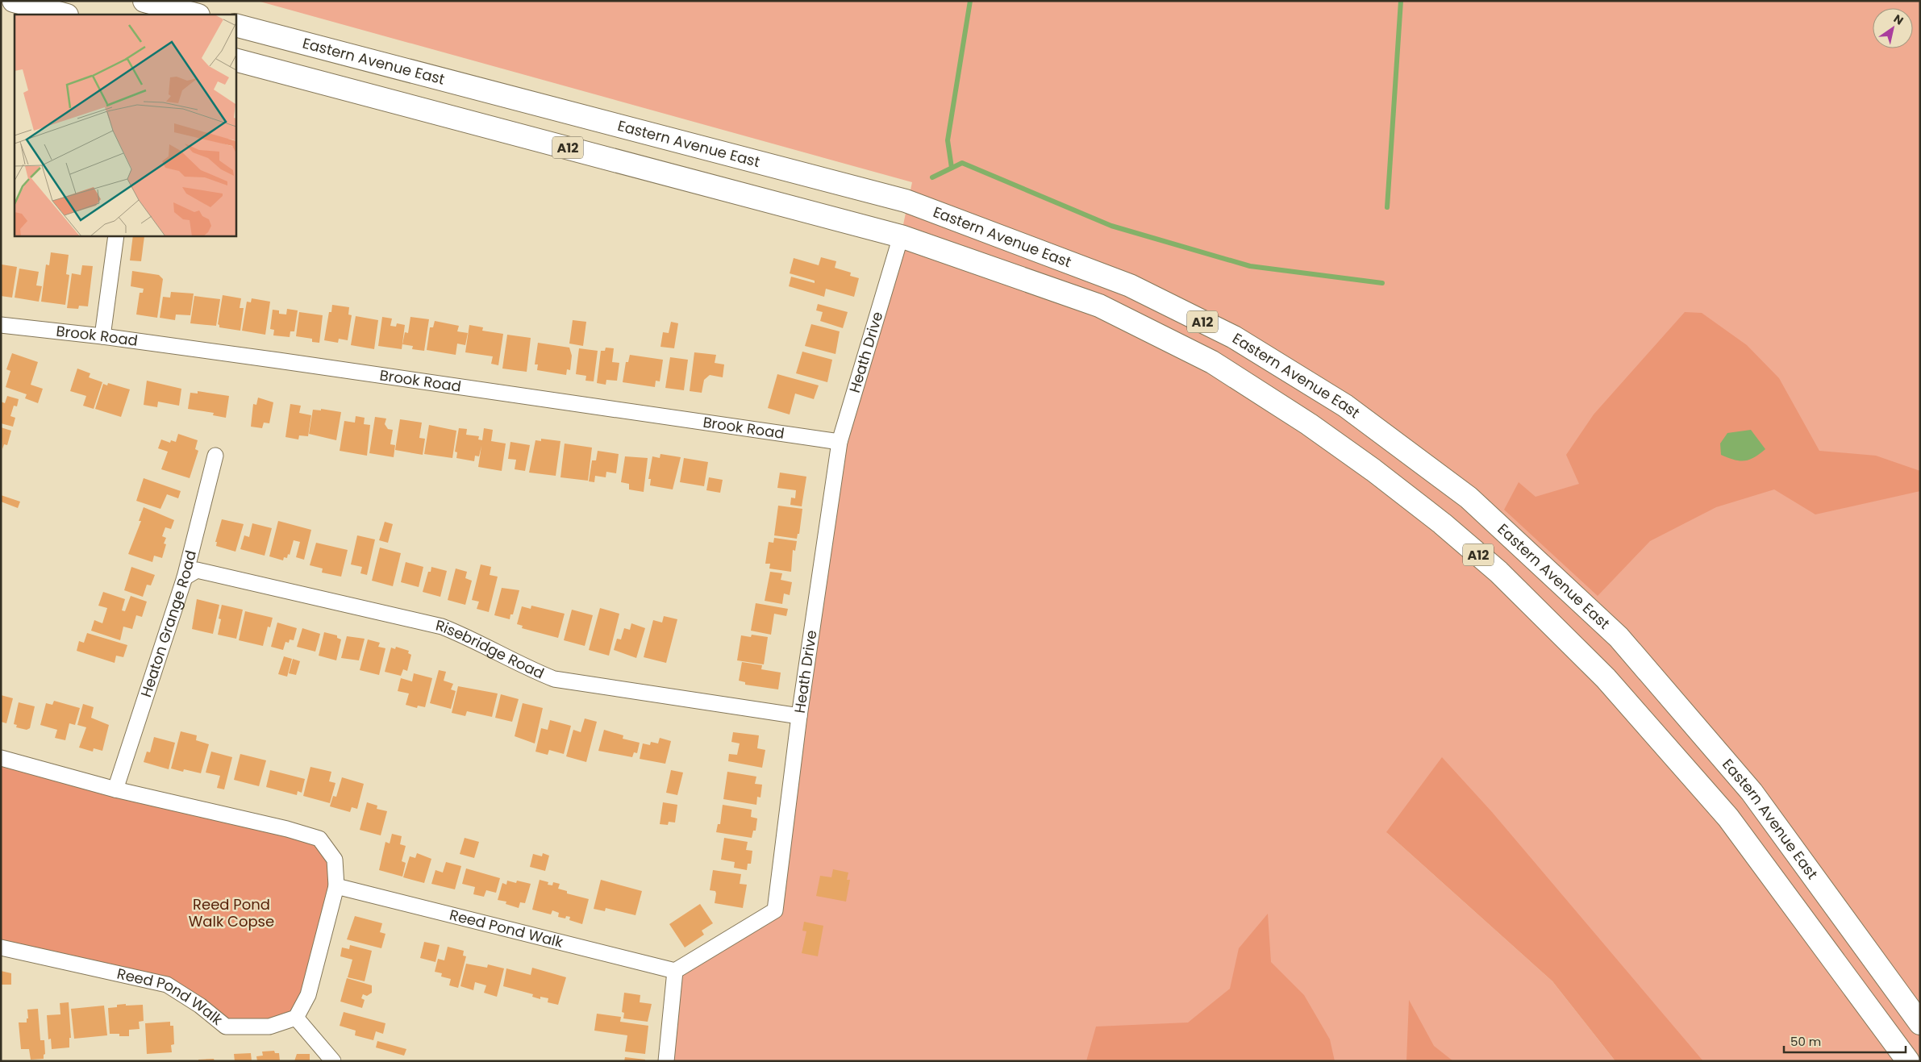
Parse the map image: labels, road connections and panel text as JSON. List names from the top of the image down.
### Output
{
  "streets": {
    "highway": ["Eastern Avenue East", "A12"],
    "street": [
      "Brook Road",
      "Heath Drive",
      "Heaton Grange Road",
      "Risebridge Road",
      "Reed Pond Walk"
    ]
  },
  "crossings": [
    ["A12", "Heath Drive"],
    ["Brook Road", "Heath Drive"],
    ["Heath Drive", "Risebridge Road"],
    ["Heath Drive", "Reed Pond Walk"],
    ["Heaton Grange Road", "Risebridge Road"]
  ],
  "parks": ["Reed Pond Walk Copse"],
  "scale_bar": "50 m",
  "north": "top right"
}
